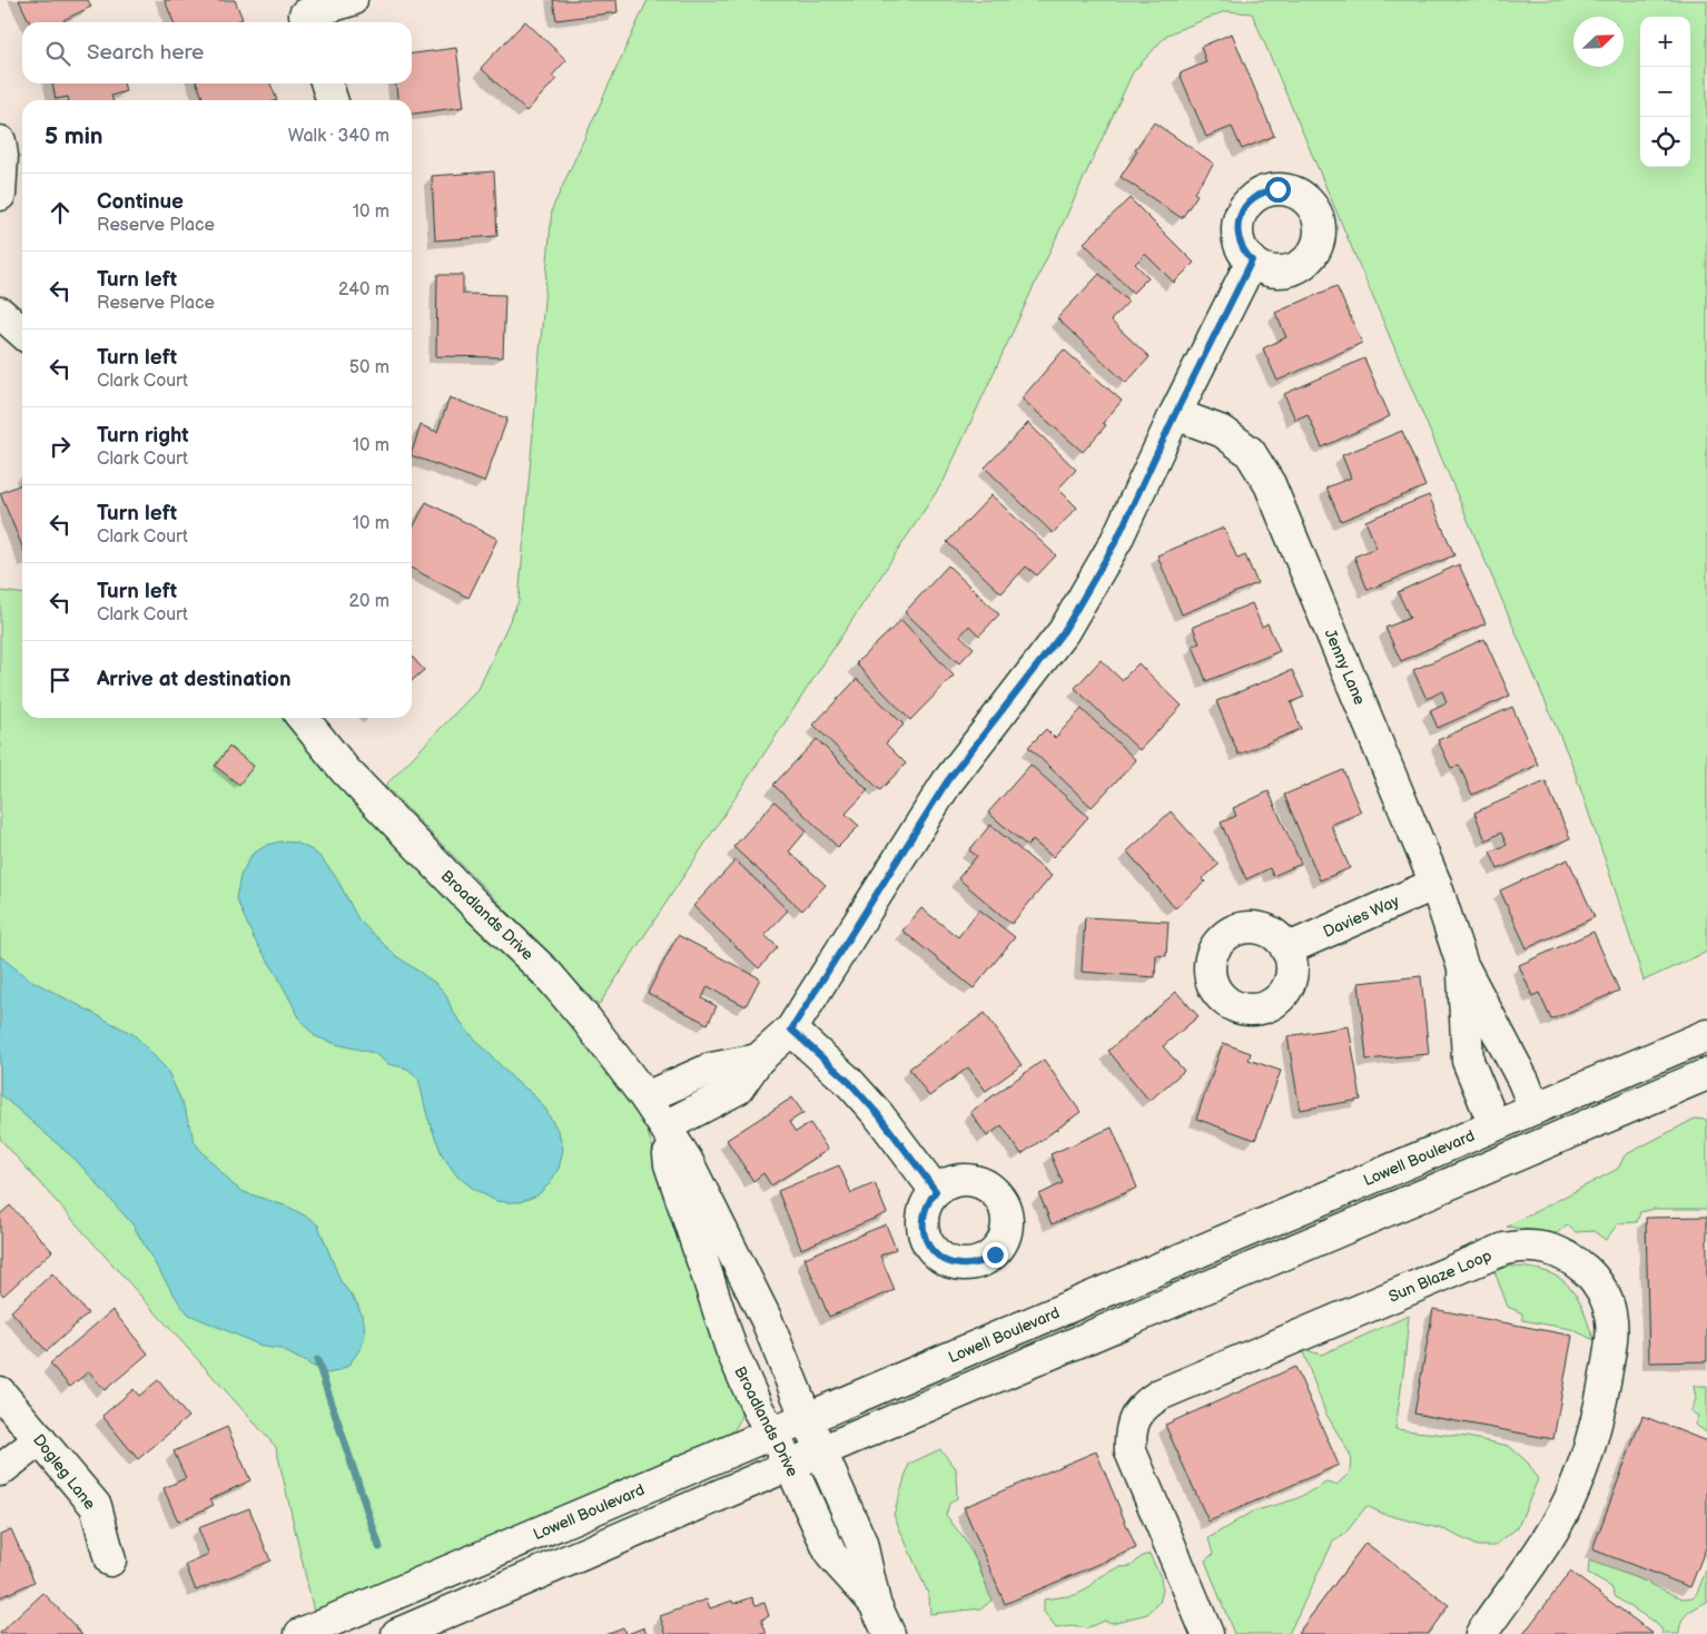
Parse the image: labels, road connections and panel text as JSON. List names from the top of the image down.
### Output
{
  "streets": {
    "street": [
      "Jenny Lane",
      "Broadlands Drive",
      "Davies Way",
      "Lowell Boulevard",
      "Sun Blaze Loop",
      "Dogleg Lane"
    ]
  },
  "crossings": [
    ["Jenny Lane", "Davies Way"],
    ["Jenny Lane", "Lowell Boulevard"],
    ["Broadlands Drive", "Lowell Boulevard"]
  ],
  "north": "top right",
  "page": {
    "map_buttons": ["+", "−"],
    "search": "Search here",
    "heading": ["5 min", "Walk · 340 m"],
    "list": [
      ["Continue", "Reserve Place", "10 m"],
      ["Turn left", "Reserve Place", "240 m"],
      ["Turn left", "Clark Court", "50 m"],
      ["Turn right", "Clark Court", "10 m"],
      ["Turn left", "Clark Court", "10 m"],
      ["Turn left", "Clark Court", "20 m"],
      "Arrive at destination"
    ]
  }
}
